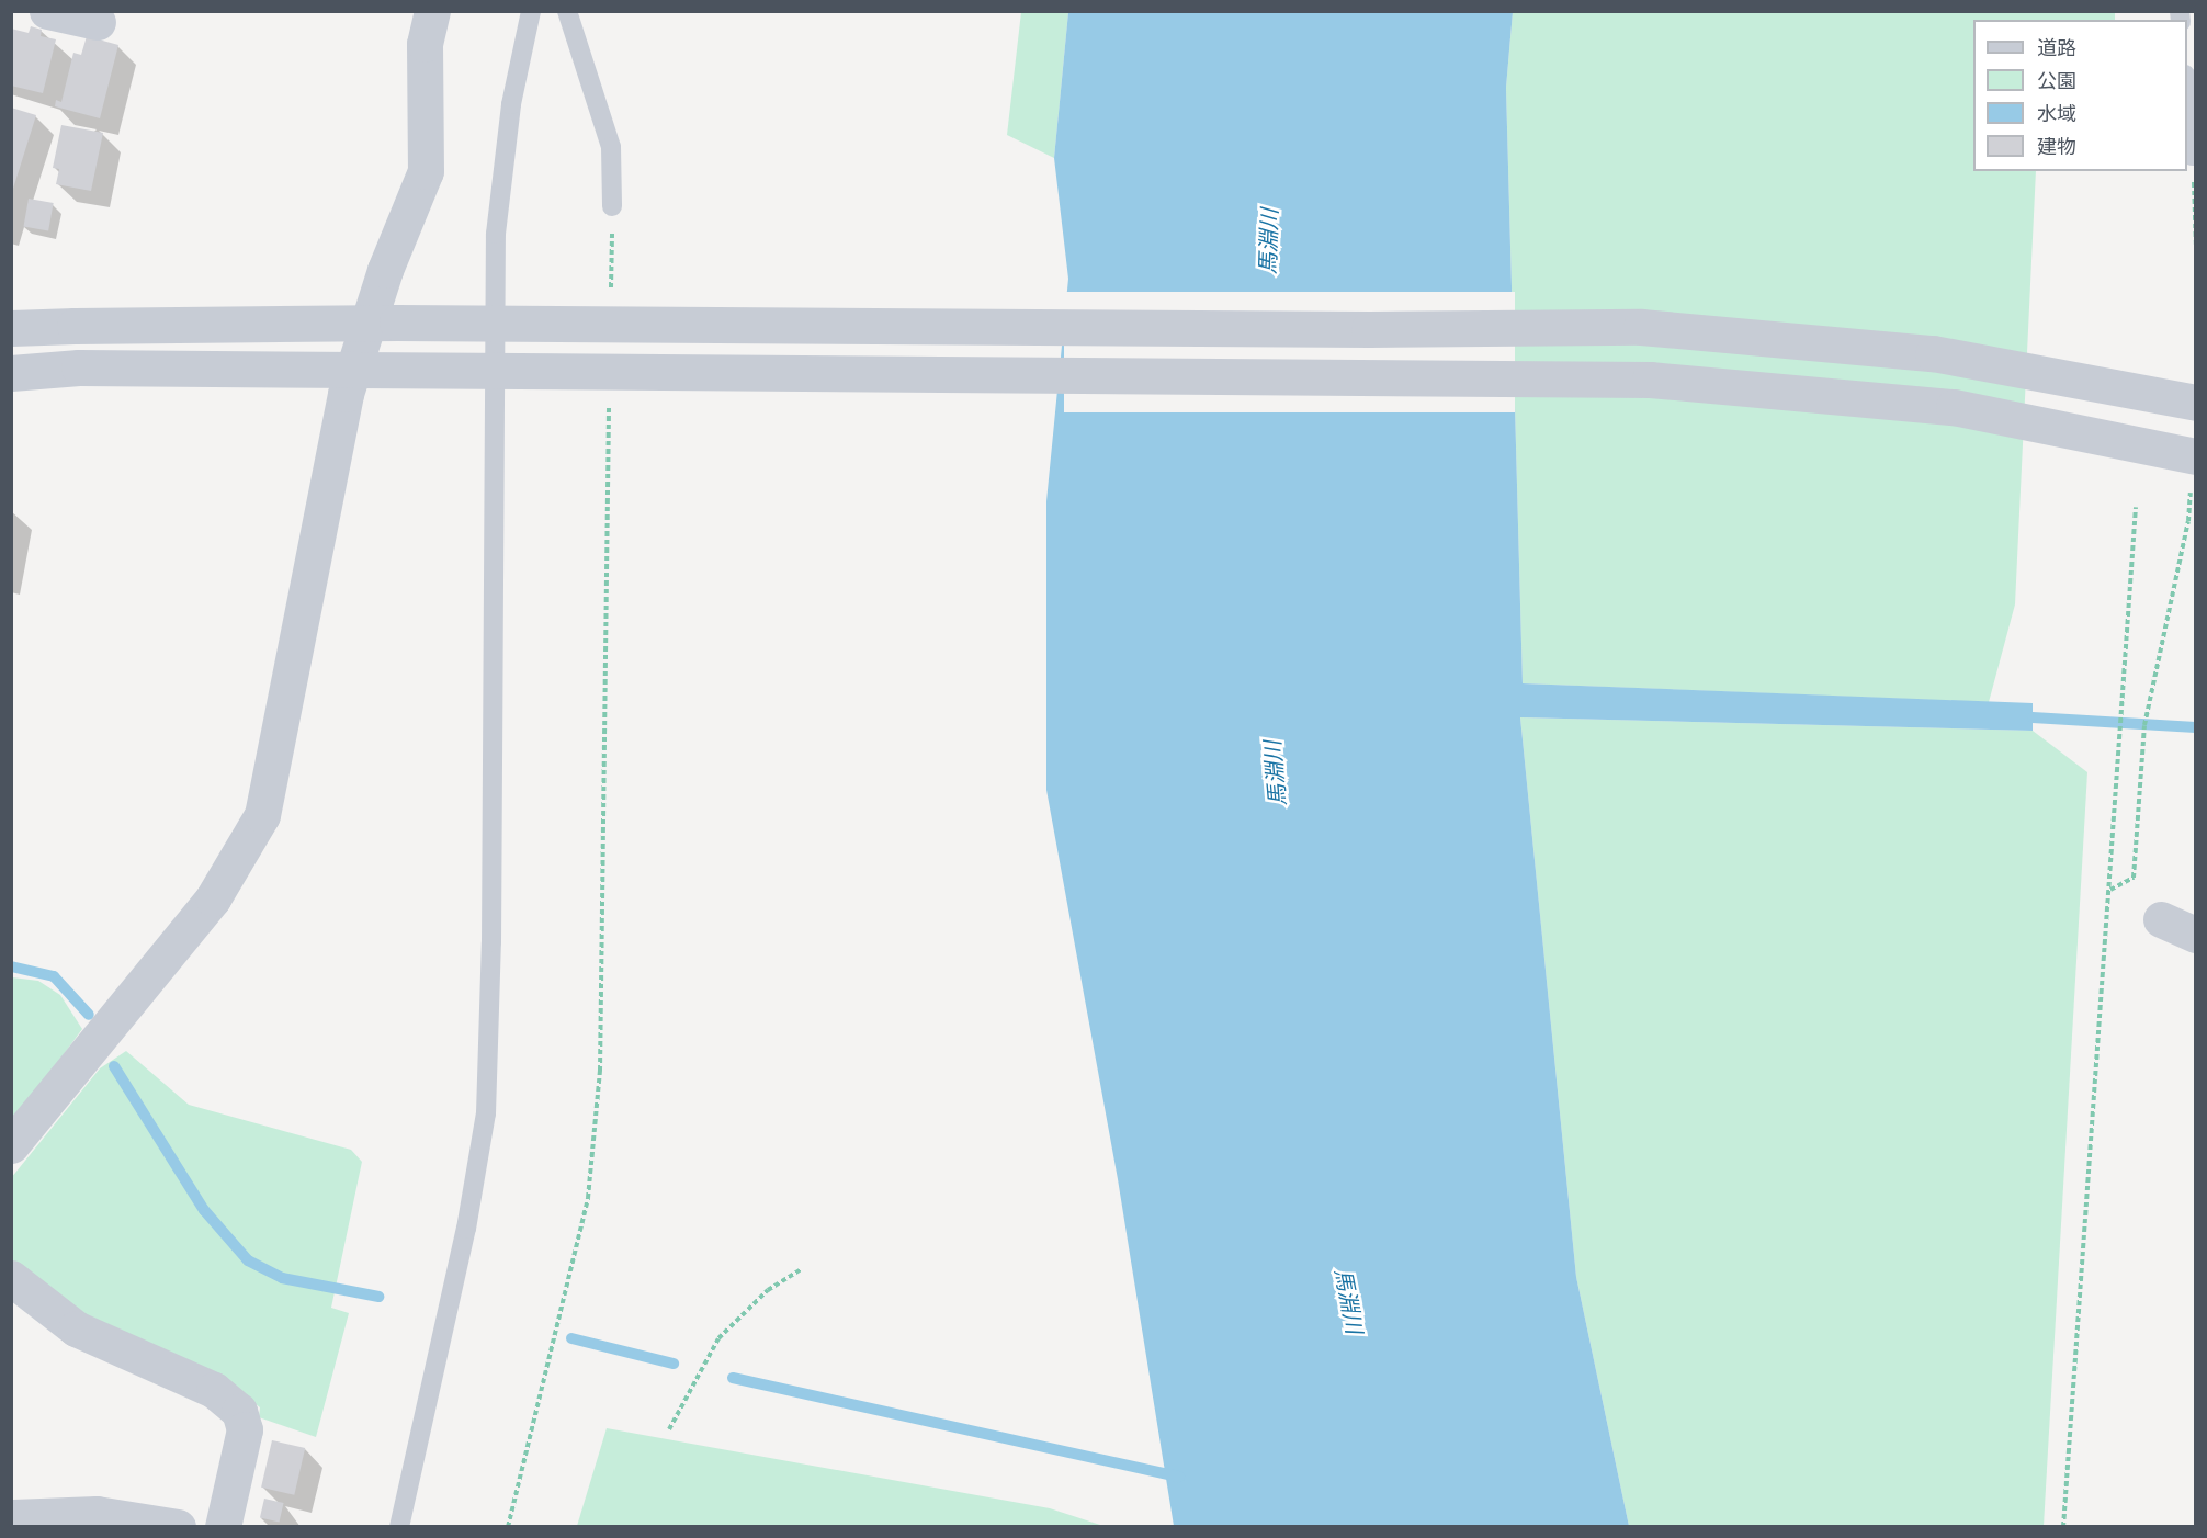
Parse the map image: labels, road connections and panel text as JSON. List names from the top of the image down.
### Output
{
  "water": ["馬淵川"],
  "legend": [
    "道路",
    "公園",
    "水域",
    "建物"
  ]
}
